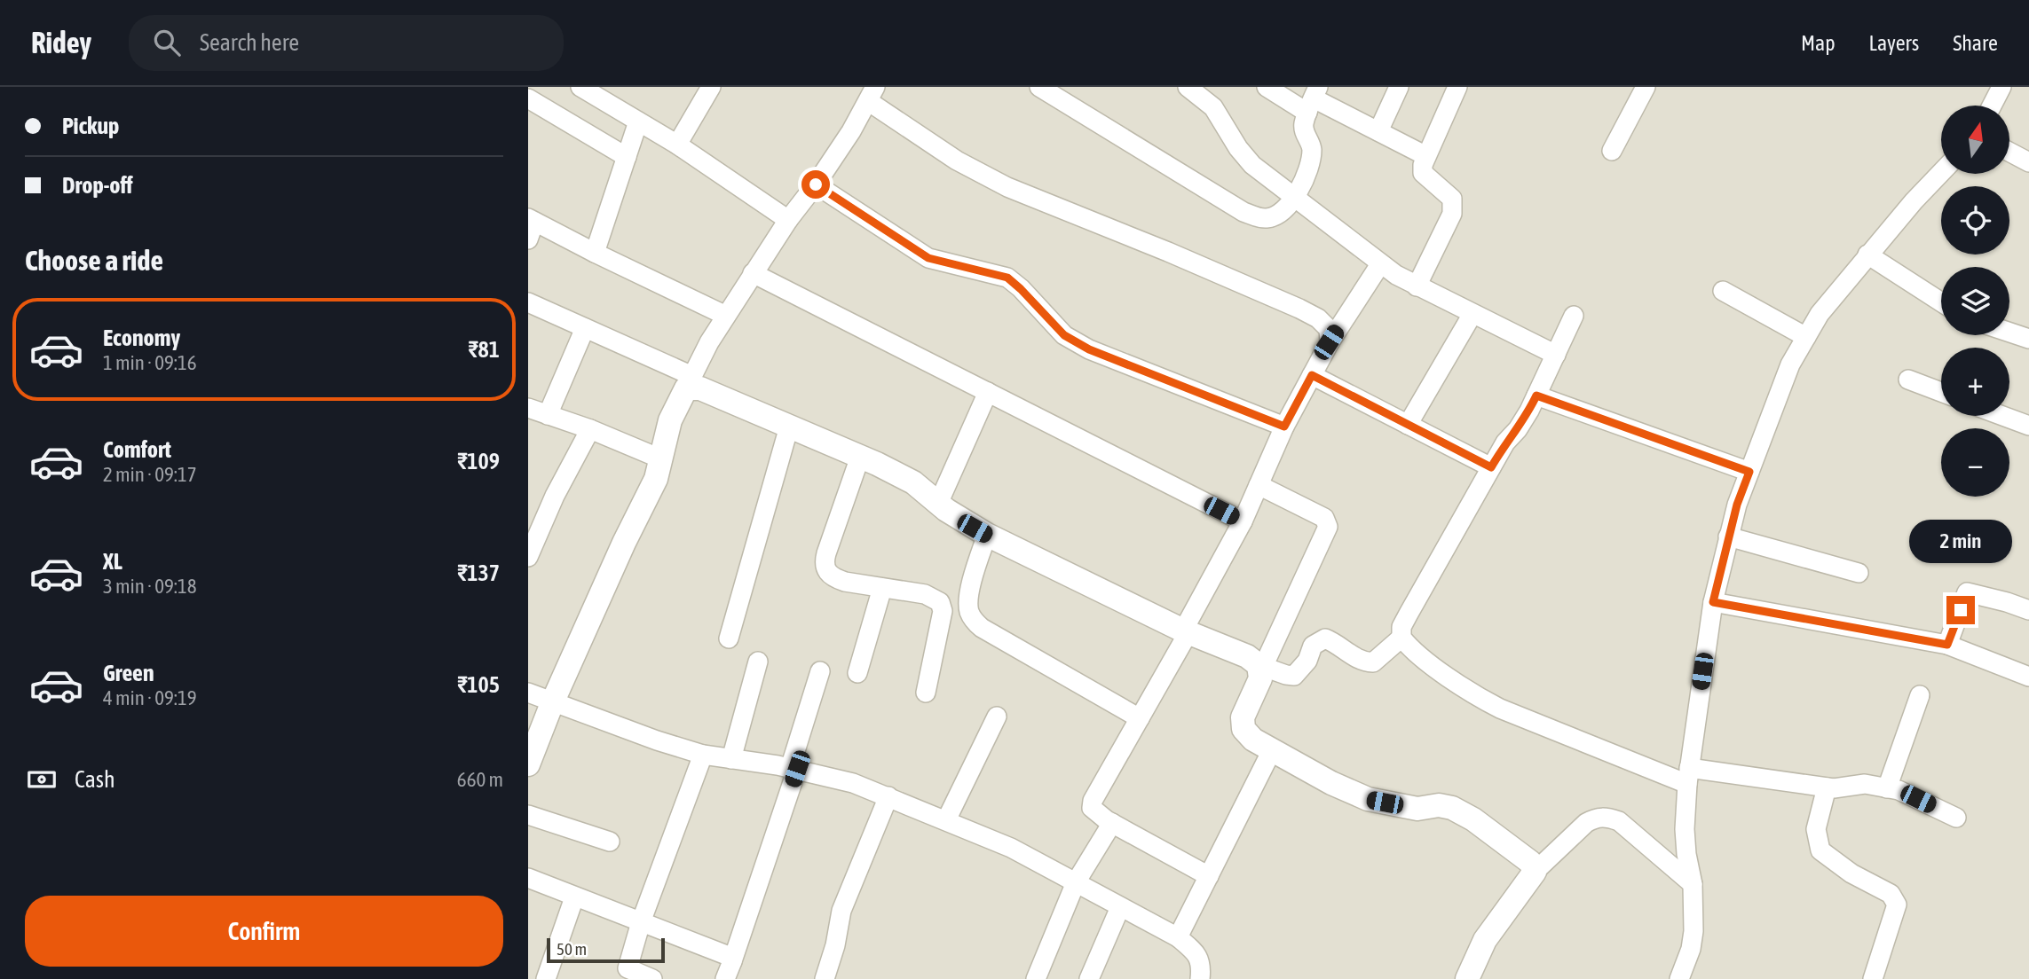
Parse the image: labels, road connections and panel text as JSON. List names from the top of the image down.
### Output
{
  "scale_bar": "50 m",
  "north": "top",
  "page": {
    "header": "Ridey",
    "search": "Search here",
    "nav": ["Map", "Layers", "Share"],
    "banner": ["Pickup", "Drop-off"],
    "map_buttons": ["+", "−"],
    "heading": "Choose a ride",
    "list": [
      {
        "name": "Economy",
        "note": "1 min · 09:16",
        "value": "₹81"
      },
      {
        "name": "Comfort",
        "note": "2 min · 09:17",
        "value": "₹109"
      },
      {
        "name": "XL",
        "note": "3 min · 09:18",
        "value": "₹137"
      },
      {
        "name": "Green",
        "note": "4 min · 09:19",
        "value": "₹105"
      }
    ],
    "bubble": "2 min",
    "pay": ["Cash", "660 m"],
    "buttons": "Confirm",
    "scale": "50 m"
  }
}
